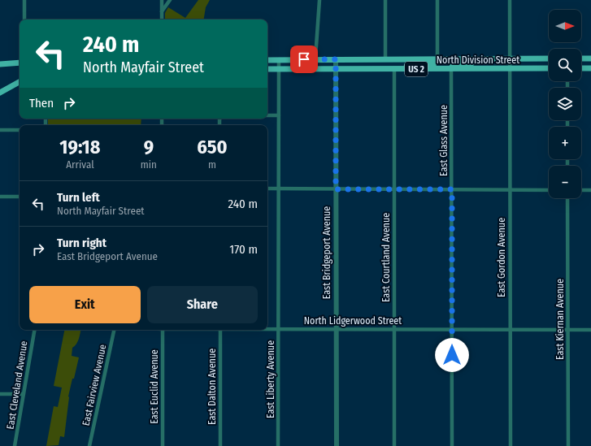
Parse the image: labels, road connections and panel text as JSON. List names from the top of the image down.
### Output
{
  "streets": {
    "main road": ["North Division Street", "US 2"],
    "street": [
      "East Glass Avenue",
      "East Bridgeport Avenue",
      "East Courtland Avenue",
      "East Gordon Avenue",
      "East Kiernan Avenue",
      "North Lidgerwood Street",
      "East Liberty Avenue",
      "East Cleveland Avenue",
      "East Fairview Avenue",
      "East Euclid Avenue",
      "East Dalton Avenue"
    ]
  },
  "crossings": [
    ["North Division Street", "East Glass Avenue"],
    ["North Division Street", "East Bridgeport Avenue"],
    ["North Division Street", "East Courtland Avenue"],
    ["North Division Street", "East Gordon Avenue"],
    ["North Division Street", "East Liberty Avenue"],
    ["East Glass Avenue", "North Lidgerwood Street"],
    ["East Bridgeport Avenue", "North Lidgerwood Street"],
    ["East Courtland Avenue", "North Lidgerwood Street"],
    ["East Gordon Avenue", "North Lidgerwood Street"],
    ["East Kiernan Avenue", "North Lidgerwood Street"],
    ["North Lidgerwood Street", "East Liberty Avenue"]
  ],
  "north": "right",
  "page": {
    "map_buttons": ["+", "−"],
    "turn": ["240 m", "North Mayfair Street"],
    "then": "Then",
    "eta": [
      "19:18",
      "Arrival",
      "9",
      "min",
      "650",
      "m"
    ],
    "list": [
      {
        "name": "Turn left",
        "note": "North Mayfair Street",
        "value": "240 m"
      },
      {
        "name": "Turn right",
        "note": "East Bridgeport Avenue",
        "value": "170 m"
      }
    ],
    "buttons": ["Exit", "Share"]
  }
}
